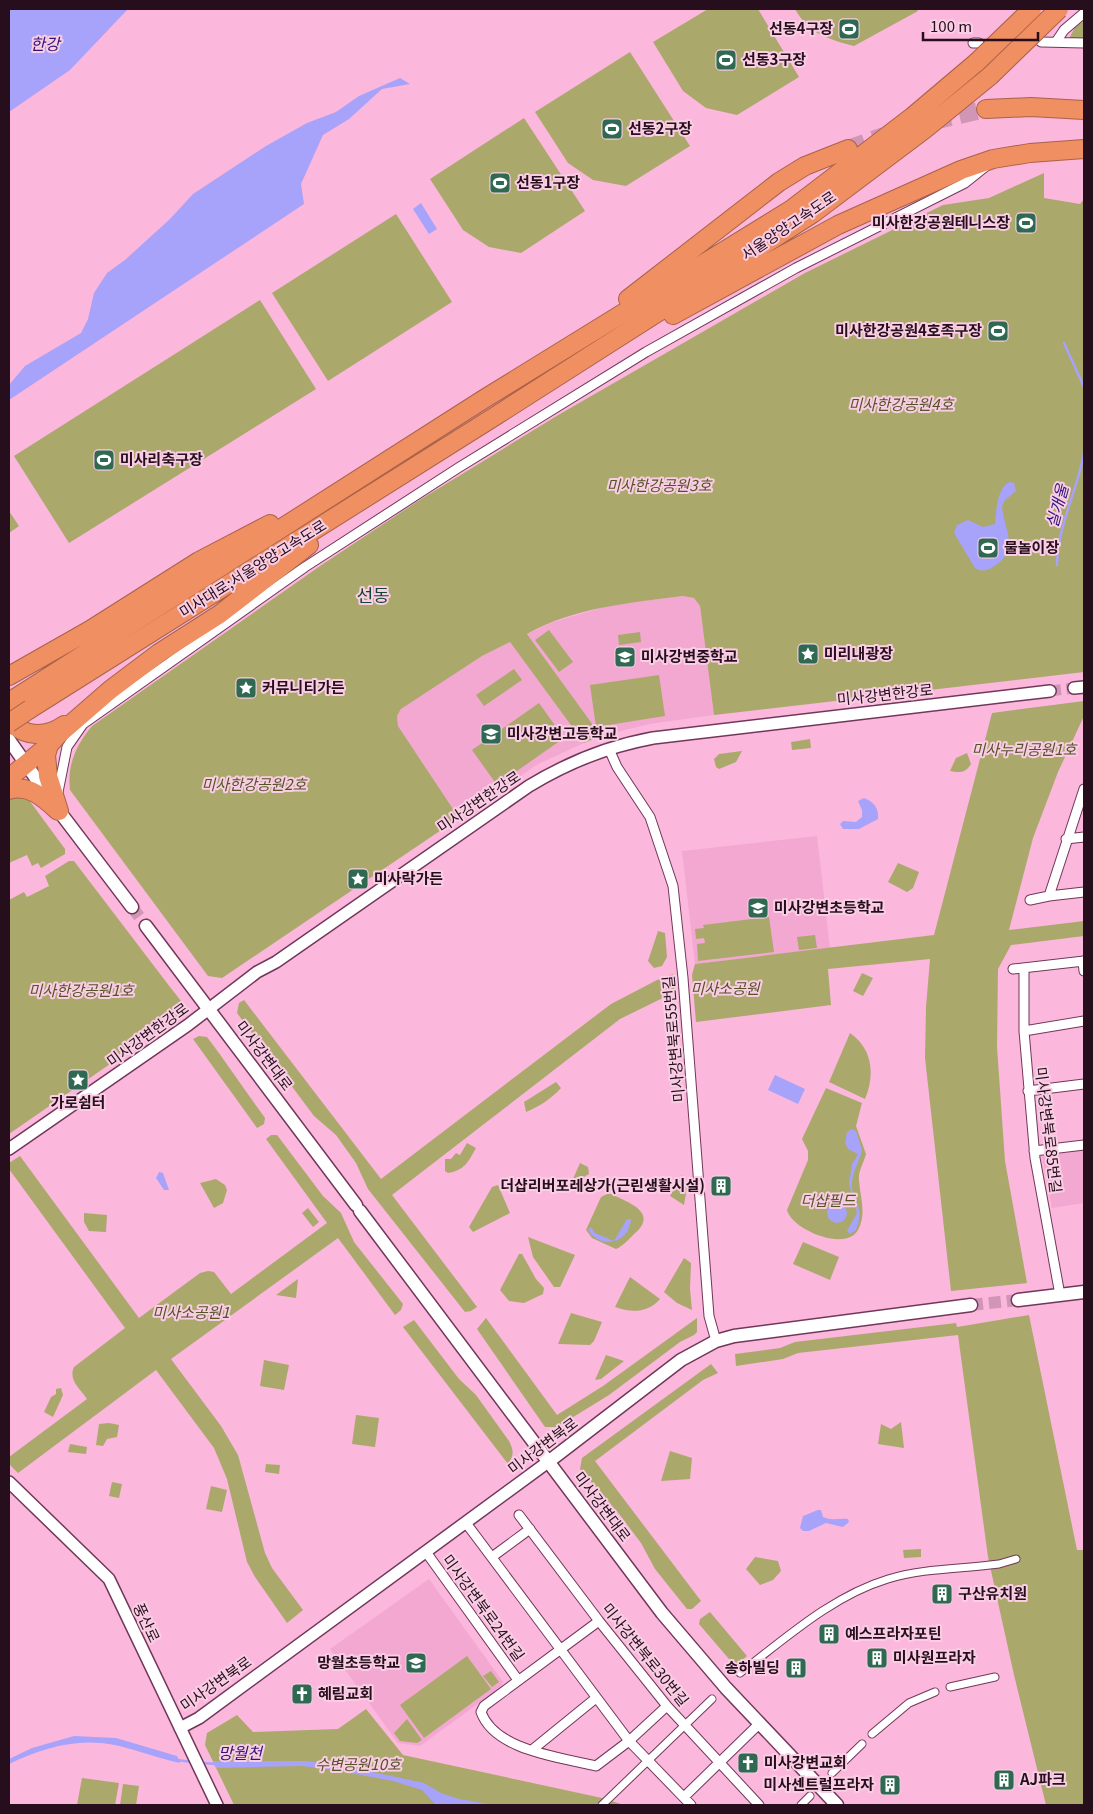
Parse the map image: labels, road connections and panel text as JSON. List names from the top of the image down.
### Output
{
  "streets": {
    "highway": ["서울양양고속도로", "미사대로;서울양양고속도로"],
    "main road": ["미사강변대로", "미사강변북로"],
    "street": [
      "미사강변한강로",
      "미사강변북로55번길",
      "미사강변북로85번길",
      "미사강변북로24번길",
      "풍산로",
      "미사강변북로30번길"
    ]
  },
  "crossings": [
    ["서울양양고속도로", "미사대로;서울양양고속도로"],
    ["미사강변한강로", "미사강변북로55번길"],
    ["미사강변한강로", "미사강변대로"],
    ["미사강변북로55번길", "미사강변북로"],
    ["미사강변대로", "미사강변북로"],
    ["미사강변북로", "미사강변북로24번길"],
    ["미사강변북로", "풍산로"]
  ],
  "districts": ["선동"],
  "water": ["한강", "실개울", "망월천"],
  "parks": [
    "미사한강공원4호",
    "미사한강공원3호",
    "미사누리공원1호",
    "미사한강공원2호",
    "미사소공원",
    "미사한강공원1호",
    "더샵필드",
    "미사소공원1",
    "수변공원10호"
  ],
  "places": {
    "sports": [
      "선동4구장",
      "선동3구장",
      "선동2구장",
      "선동1구장",
      "미사한강공원테니스장",
      "미사한강공원4호족구장",
      "미사리축구장",
      "물놀이장"
    ],
    "place": [
      "미리내광장",
      "커뮤니티가든",
      "미사락가든",
      "가로쉼터"
    ],
    "school or university": [
      "미사강변중학교",
      "미사강변고등학교",
      "미사강변초등학교",
      "망월초등학교"
    ],
    "building": [
      "더샵리버포레상가(근린생활시설)",
      "구산유치원",
      "예스프라자포틴",
      "미사원프라자",
      "송하빌딩",
      "AJ파크",
      "미사센트럴프라자"
    ],
    "church": ["혜림교회", "미사강변교회"]
  },
  "scale_bar": "100 m"
}
